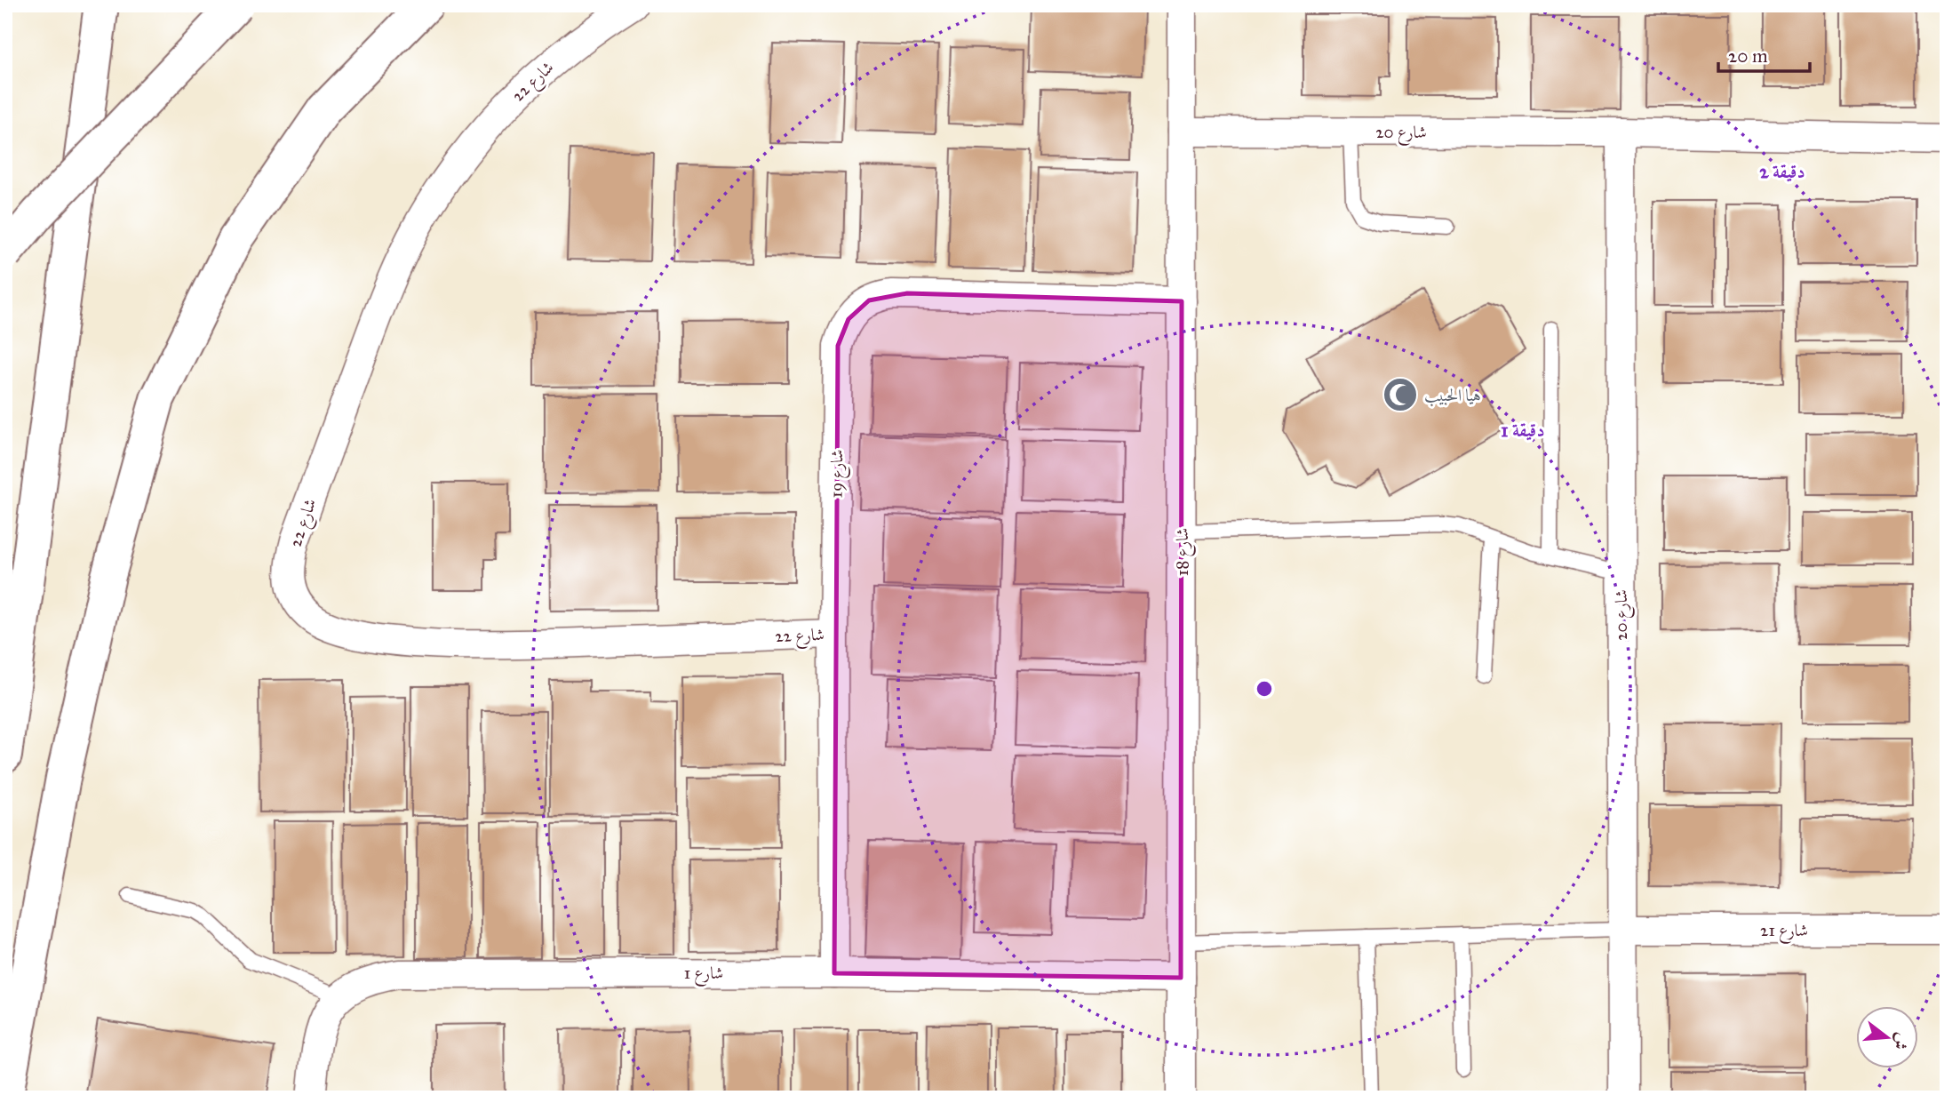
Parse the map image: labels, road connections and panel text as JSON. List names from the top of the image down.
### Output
{
  "streets": {
    "street": [
      "شارع 22",
      "شارع 20",
      "شارع 19",
      "شارع 18",
      "شارع 21",
      "شارع 1"
    ]
  },
  "crossings": [
    ["شارع 22", "شارع 19"],
    ["شارع 20", "شارع 18"],
    ["شارع 20", "شارع 21"],
    ["شارع 19", "شارع 18"],
    ["شارع 19", "شارع 1"],
    ["شارع 18", "شارع 1"]
  ],
  "places": {
    "mosque": ["هيا الحبيب"]
  },
  "scale_bar": "20 m",
  "north": "right",
  "rings": ["2 دقيقة", "1 دقيقة"]
}
